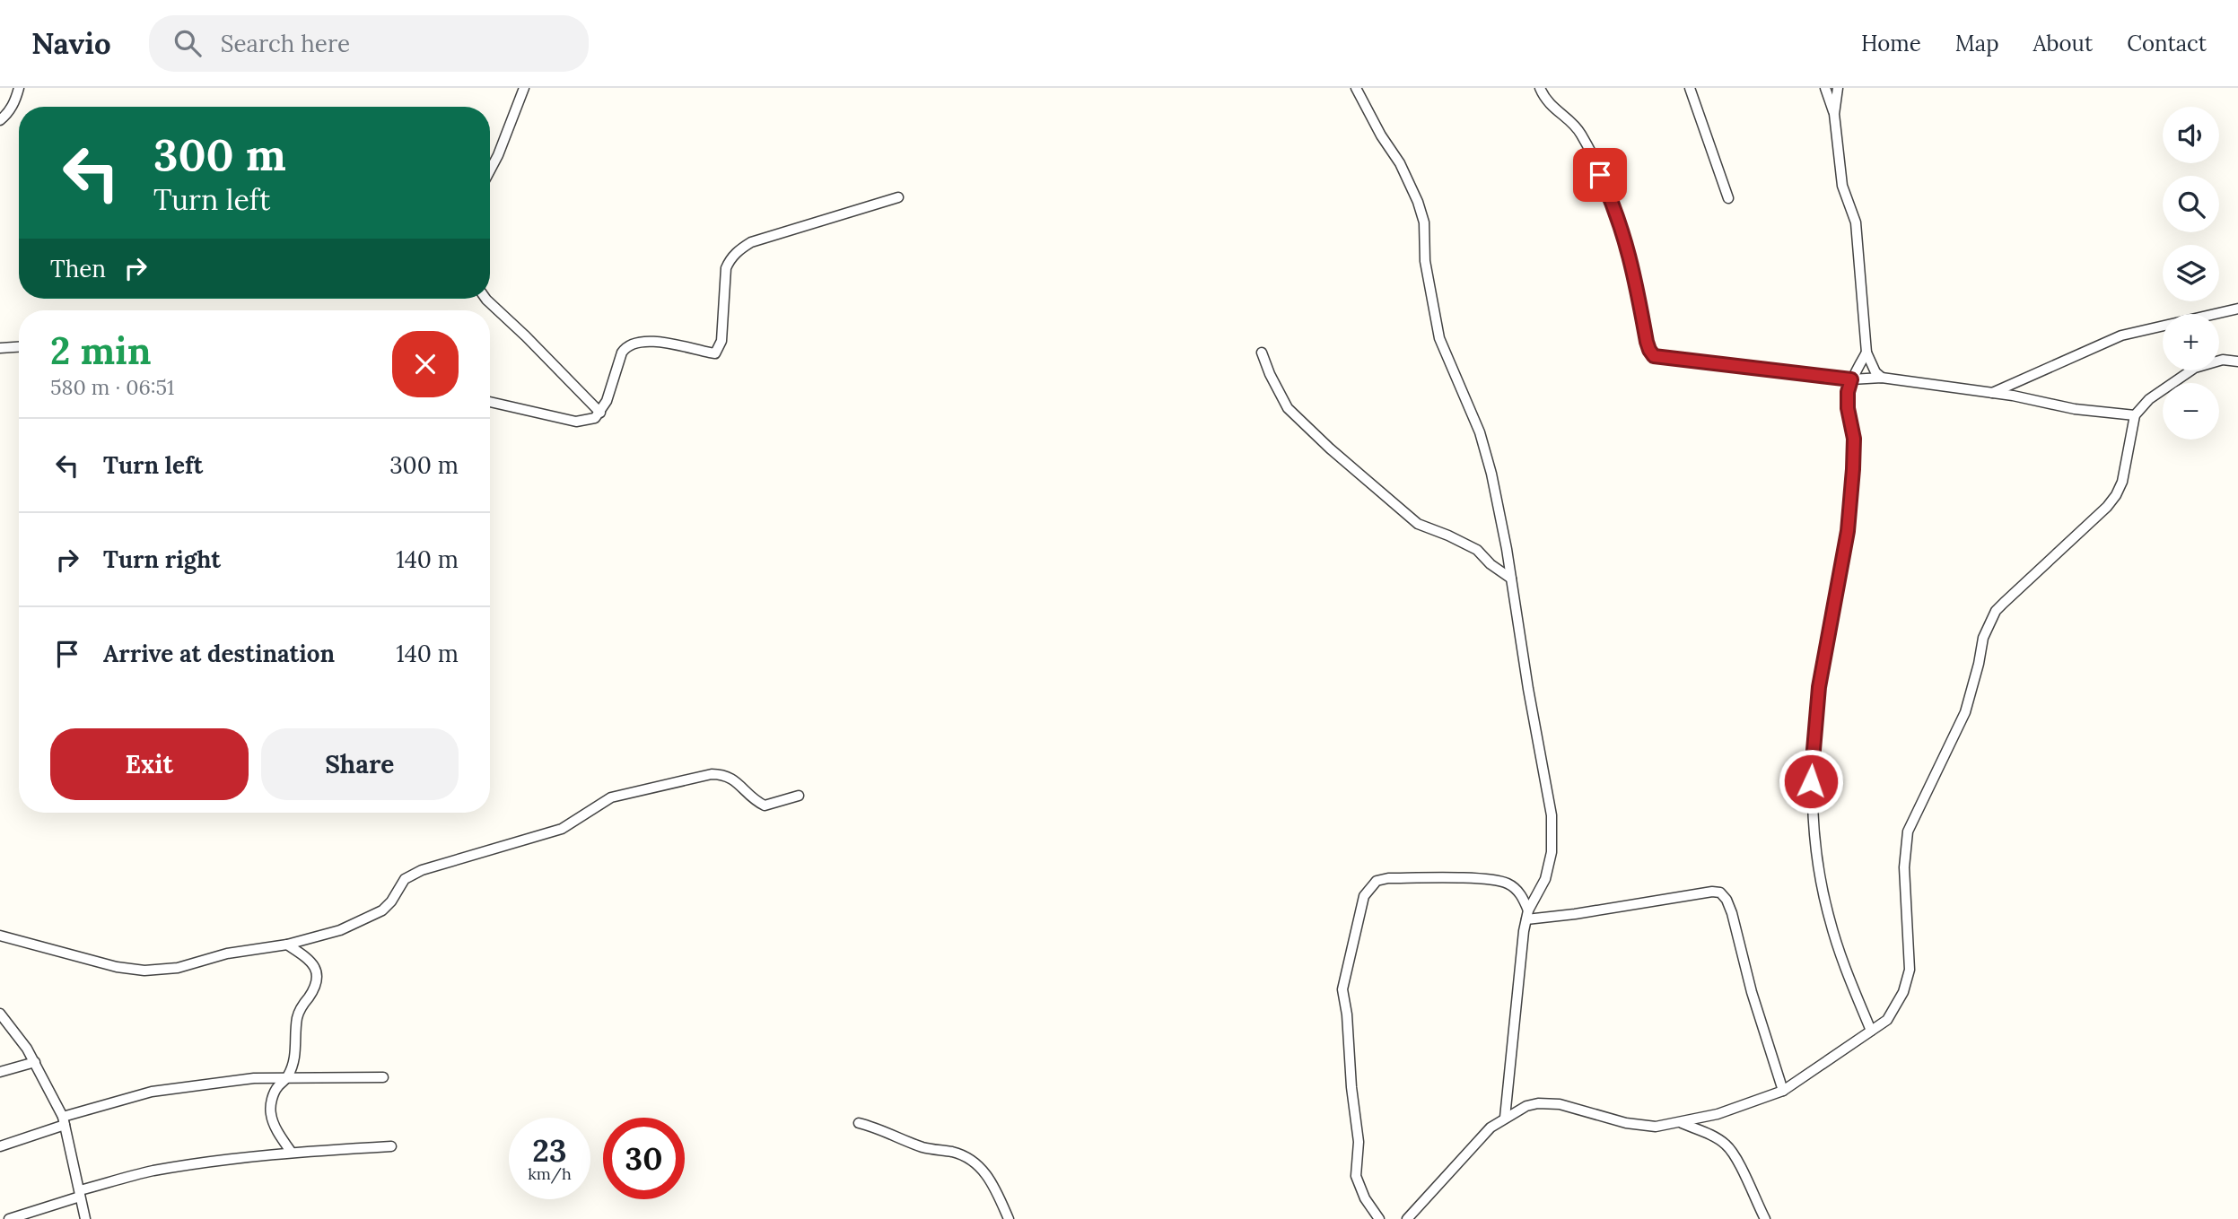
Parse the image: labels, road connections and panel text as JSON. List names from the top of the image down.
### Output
{
  "page": {
    "header": "Navio",
    "search": "Search here",
    "nav": [
      "Home",
      "Map",
      "About",
      "Contact"
    ],
    "map_buttons": ["+", "−"],
    "turn": ["300 m", "Turn left"],
    "then": "Then",
    "heading": ["2 min", "580 m · 06:51"],
    "list": [
      {
        "name": "Turn left",
        "value": "300 m"
      },
      {
        "name": "Turn right",
        "value": "140 m"
      },
      {
        "name": "Arrive at destination",
        "value": "140 m"
      }
    ],
    "buttons": ["Exit", "Share"],
    "speed": "23 km/h",
    "limit": "30"
  }
}
